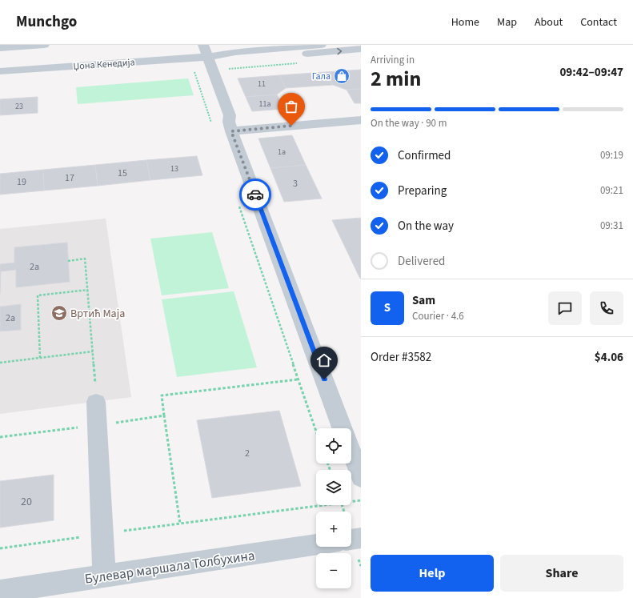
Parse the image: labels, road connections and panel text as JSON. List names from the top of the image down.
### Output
{
  "streets": {
    "street": ["Џона Кенедија", "Булевар маршала Толбухина"]
  },
  "places": {
    "shop": ["Гала"],
    "school or university": ["Вртић Маја"]
  },
  "house_numbers": [
    "11",
    "11a",
    "23",
    "1a",
    "13",
    "15",
    "17",
    "19",
    "3",
    "2a",
    "2a",
    "2",
    "20"
  ],
  "page": {
    "header": "Munchgo",
    "nav": [
      "Home",
      "Map",
      "About",
      "Contact"
    ],
    "heading": ["2 min", "Arriving in", "09:42–09:47"],
    "panel": [
      "Sam",
      "Courier · 4.6",
      "Order #3582",
      "$4.06"
    ],
    "bar": "On the way · 90 m",
    "list": [
      ["Confirmed", "09:19"],
      ["Preparing", "09:21"],
      ["On the way", "09:31"],
      "Delivered"
    ],
    "round": "S",
    "map_buttons": ["+", "−"],
    "buttons": ["Help", "Share"]
  }
}
